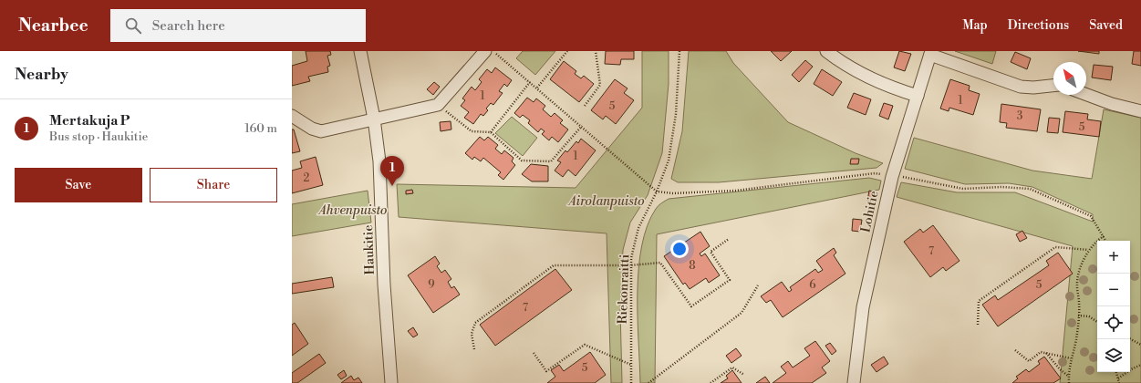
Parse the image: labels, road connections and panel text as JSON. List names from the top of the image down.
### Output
{
  "streets": {
    "street": ["Lohitie", "Haukitie"],
    "path": ["Riekonraitti"]
  },
  "parks": ["Airolanpuisto", "Ahvenpuisto"],
  "house_numbers": [
    "1",
    "1",
    "5",
    "3",
    "5",
    "1",
    "2",
    "7",
    "8",
    "9",
    "6",
    "5",
    "7",
    "5"
  ],
  "north": "top left",
  "page": {
    "header": "Nearbee",
    "search": "Search here",
    "nav": ["Map", "Directions", "Saved"],
    "heading": "Nearby",
    "list": [
      {
        "mark": "1",
        "name": "Mertakuja P",
        "note": "Bus stop · Haukitie",
        "value": "160 m"
      }
    ],
    "pins": "1",
    "buttons": ["Save", "Share"],
    "map_buttons": ["+", "−"]
  }
}
